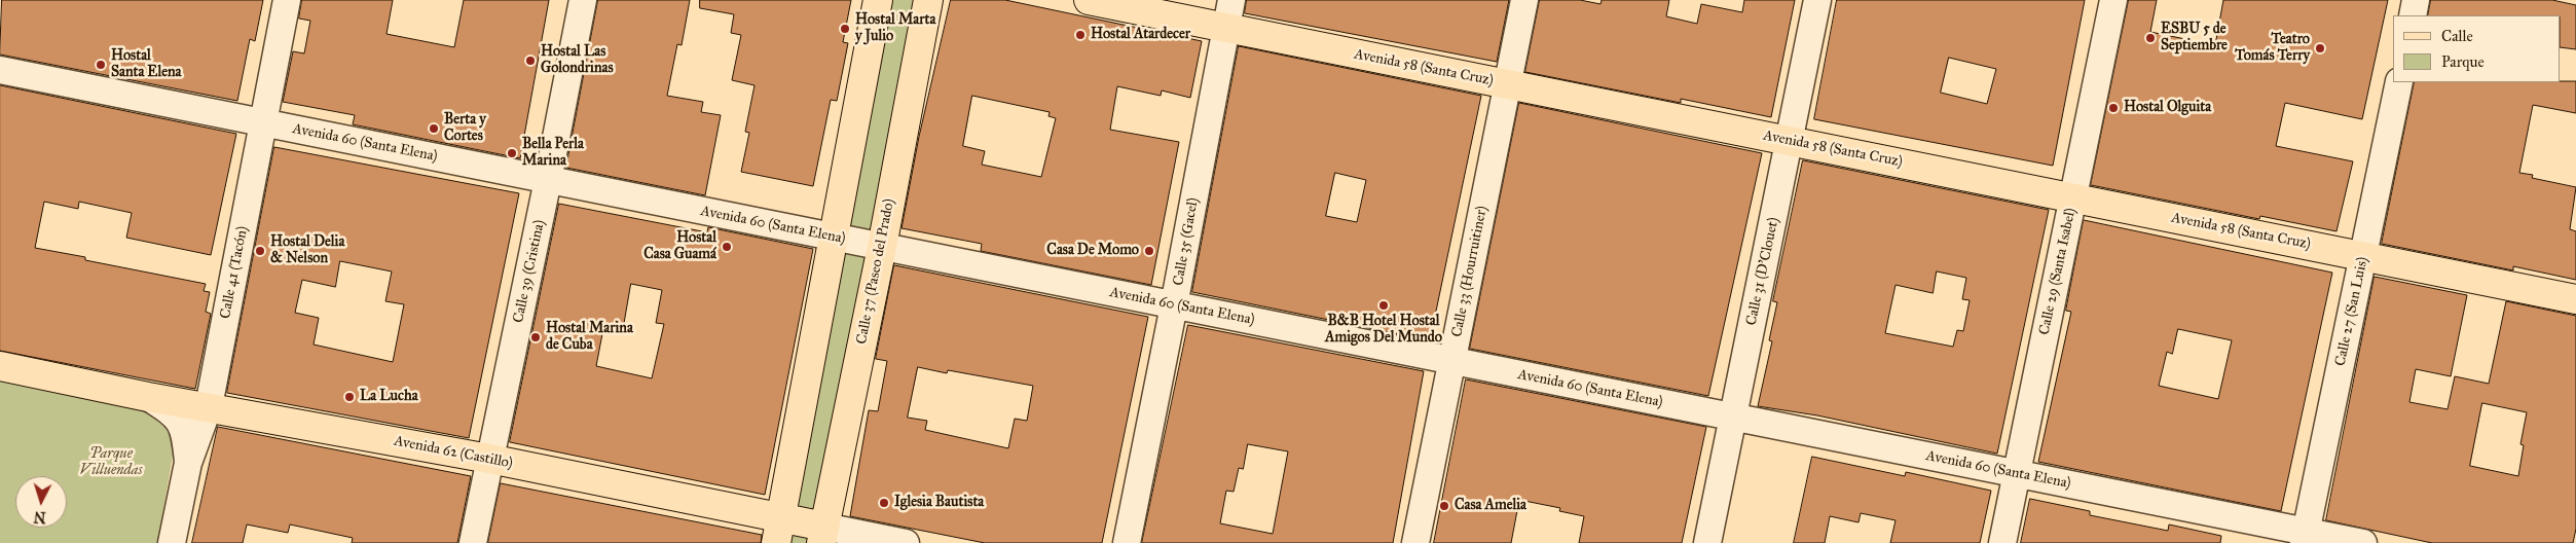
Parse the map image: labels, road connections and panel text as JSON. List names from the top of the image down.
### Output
{
  "streets": {
    "main road": ["Avenida 58 (Santa Cruz)", "Calle 37 (Paseo del Prado)", "Avenida 62 (Castillo)"],
    "street": [
      "Avenida 60 (Santa Elena)",
      "Calle 35 (Gacel)",
      "Calle 39 (Cristina)",
      "Calle 33 (Hourruitiner)",
      "Calle 31 (D'Clouet)",
      "Calle 29 (Santa Isabel)",
      "Calle 41 (Tacón)",
      "Calle 27 (San Luis)"
    ]
  },
  "crossings": [
    ["Avenida 58 (Santa Cruz)", "Calle 35 (Gacel)"],
    ["Avenida 58 (Santa Cruz)", "Calle 33 (Hourruitiner)"],
    ["Avenida 58 (Santa Cruz)", "Calle 31 (D'Clouet)"],
    ["Avenida 58 (Santa Cruz)", "Calle 29 (Santa Isabel)"],
    ["Avenida 58 (Santa Cruz)", "Calle 27 (San Luis)"],
    ["Avenida 60 (Santa Elena)", "Calle 35 (Gacel)"],
    ["Avenida 60 (Santa Elena)", "Calle 39 (Cristina)"],
    ["Avenida 60 (Santa Elena)", "Calle 37 (Paseo del Prado)"],
    ["Avenida 60 (Santa Elena)", "Calle 33 (Hourruitiner)"],
    ["Avenida 60 (Santa Elena)", "Calle 31 (D'Clouet)"],
    ["Avenida 60 (Santa Elena)", "Calle 29 (Santa Isabel)"],
    ["Avenida 60 (Santa Elena)", "Calle 41 (Tacón)"],
    ["Avenida 60 (Santa Elena)", "Calle 27 (San Luis)"],
    ["Calle 39 (Cristina)", "Avenida 62 (Castillo)"],
    ["Calle 37 (Paseo del Prado)", "Avenida 62 (Castillo)"],
    ["Calle 41 (Tacón)", "Avenida 62 (Castillo)"]
  ],
  "parks": ["Parque Villuendas"],
  "places": [
    "Hostal Marta y Julio",
    "Hostal Atardecer",
    "ESBU 5 de Septiembre",
    "Teatro Tomás Terry",
    "Hostal Las Golondrinas",
    "Hostal Santa Elena",
    "Hostal Olguita",
    "Berta y Cortes",
    "Bella Perla Marina",
    "Hostal Casa Guamá",
    "Hostal Delia & Nelson",
    "Casa De Momo",
    "B&B Hotel Hostal Amigos Del Mundo",
    "Hostal Marina de Cuba",
    "La Lucha",
    "Iglesia Bautista",
    "Casa Amelia"
  ],
  "legend": ["Calle", "Parque"],
  "north": "bottom"
}
